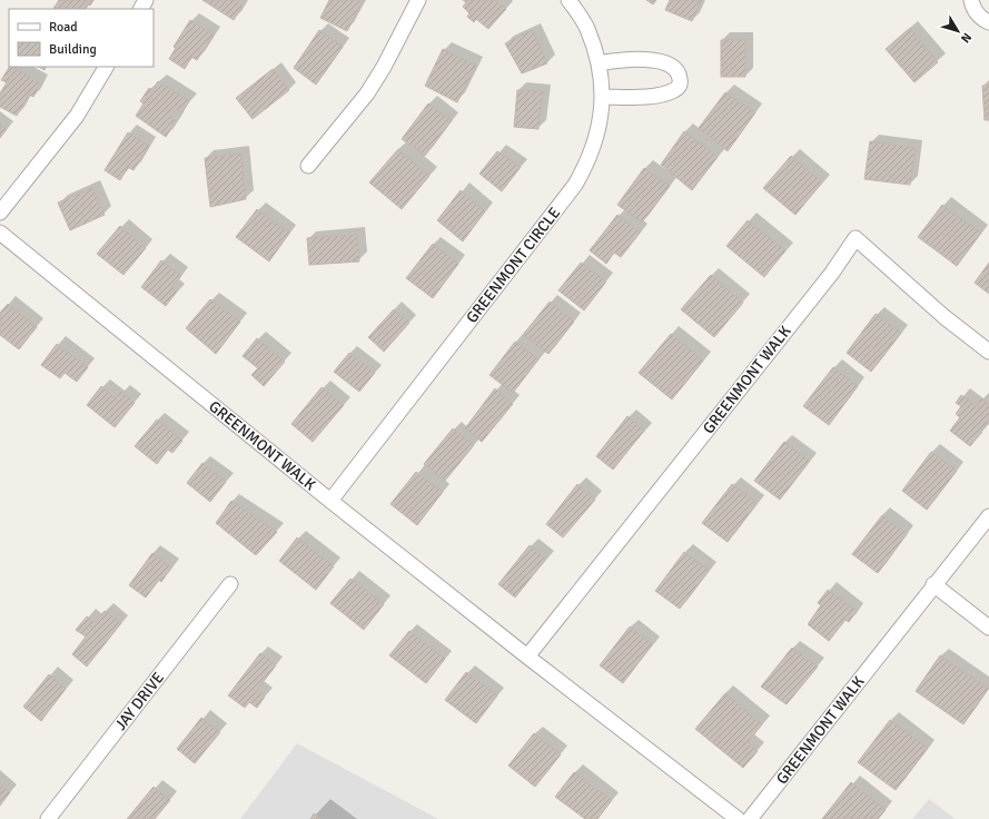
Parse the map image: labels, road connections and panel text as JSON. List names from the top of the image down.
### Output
{
  "streets": {
    "street": ["GREENMONT CIRCLE", "GREENMONT WALK", "JAY DRIVE"]
  },
  "crossings": [
    ["GREENMONT CIRCLE", "GREENMONT WALK"]
  ],
  "legend": ["Road", "Building"],
  "north": "bottom right"
}
